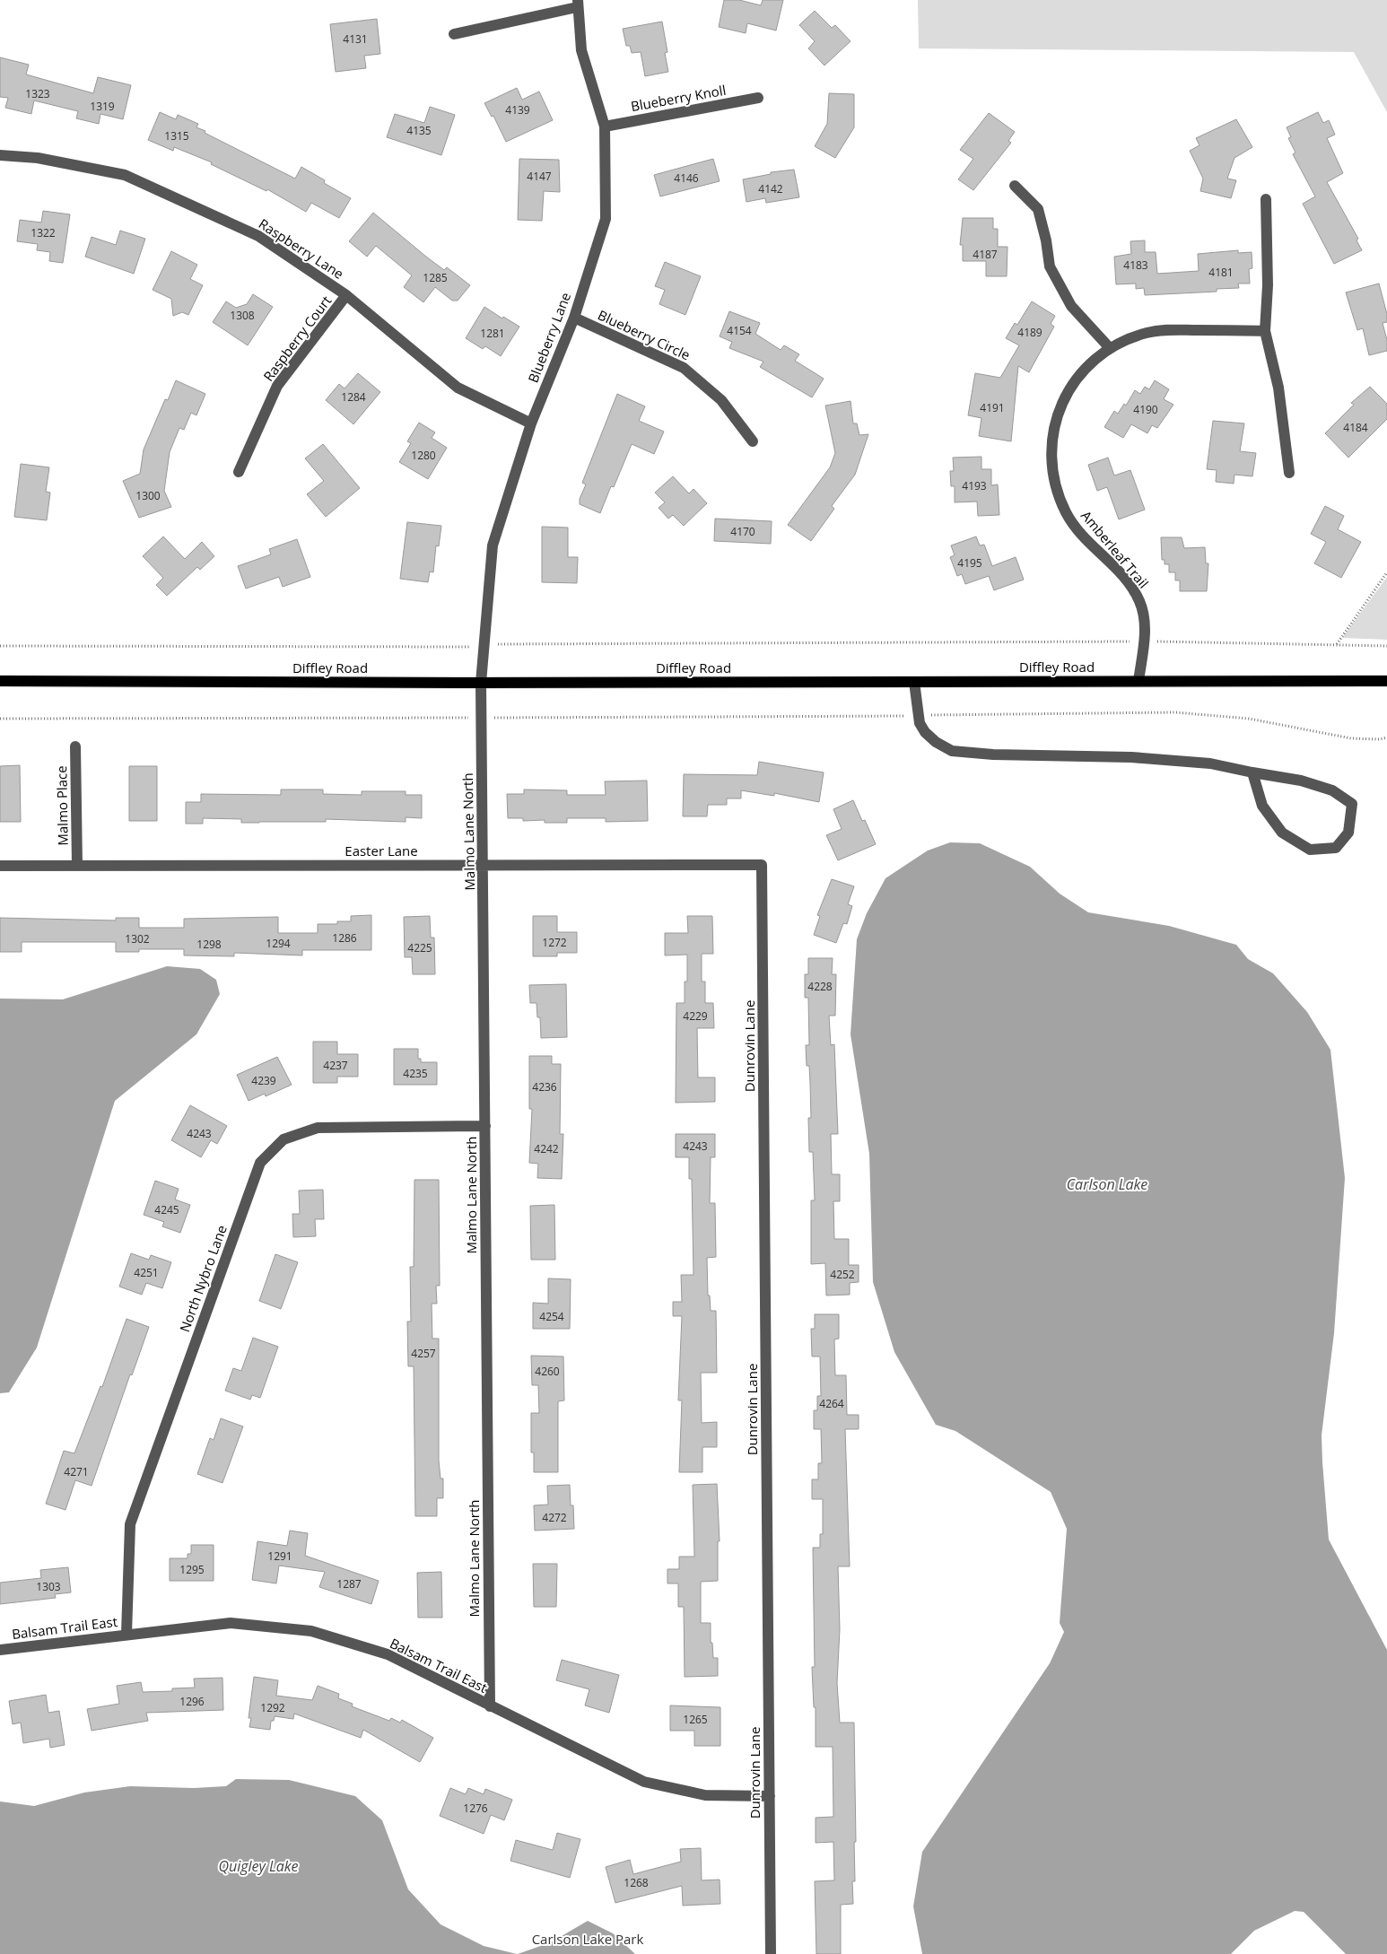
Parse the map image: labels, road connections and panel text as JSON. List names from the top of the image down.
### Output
{
  "streets": {
    "main road": ["Diffley Road"],
    "street": [
      "Blueberry Knoll",
      "Raspberry Lane",
      "Blueberry Circle",
      "Blueberry Lane",
      "Raspberry Court",
      "Amberleaf Trail",
      "Malmo Place",
      "Malmo Lane North",
      "Easter Lane",
      "Dunrovin Lane",
      "North Nybro Lane",
      "Balsam Trail East"
    ]
  },
  "crossings": [
    ["Blueberry Knoll", "Blueberry Lane"],
    ["Raspberry Lane", "Blueberry Lane"],
    ["Raspberry Lane", "Raspberry Court"],
    ["Blueberry Circle", "Blueberry Lane"],
    ["Blueberry Lane", "Diffley Road"],
    ["Blueberry Lane", "Malmo Lane North"],
    ["Amberleaf Trail", "Diffley Road"],
    ["Diffley Road", "Malmo Lane North"],
    ["Malmo Place", "Easter Lane"],
    ["Malmo Lane North", "Easter Lane"],
    ["Malmo Lane North", "North Nybro Lane"],
    ["Malmo Lane North", "Balsam Trail East"],
    ["Easter Lane", "Dunrovin Lane"],
    ["Dunrovin Lane", "Balsam Trail East"],
    ["North Nybro Lane", "Balsam Trail East"]
  ],
  "water": ["Carlson Lake", "Quigley Lake"],
  "parks": ["Carlson Lake Park"],
  "house_numbers": [
    "4131",
    "1323",
    "1319",
    "4139",
    "4135",
    "1315",
    "4147",
    "4146",
    "4142",
    "1322",
    "4187",
    "4183",
    "4181",
    "1285",
    "1308",
    "4154",
    "4189",
    "1281",
    "1284",
    "4191",
    "4190",
    "4184",
    "1280",
    "4193",
    "1300",
    "4170",
    "4195",
    "1286",
    "1302",
    "1272",
    "1294",
    "1298",
    "4225",
    "4228",
    "4229",
    "4237",
    "4235",
    "4239",
    "4236",
    "4243",
    "4243",
    "4242",
    "4245",
    "4251",
    "4252",
    "4254",
    "4257",
    "4260",
    "4264",
    "4271",
    "4272",
    "1291",
    "1295",
    "1287",
    "1303",
    "1296",
    "1292",
    "1265",
    "1276",
    "1268"
  ]
}
